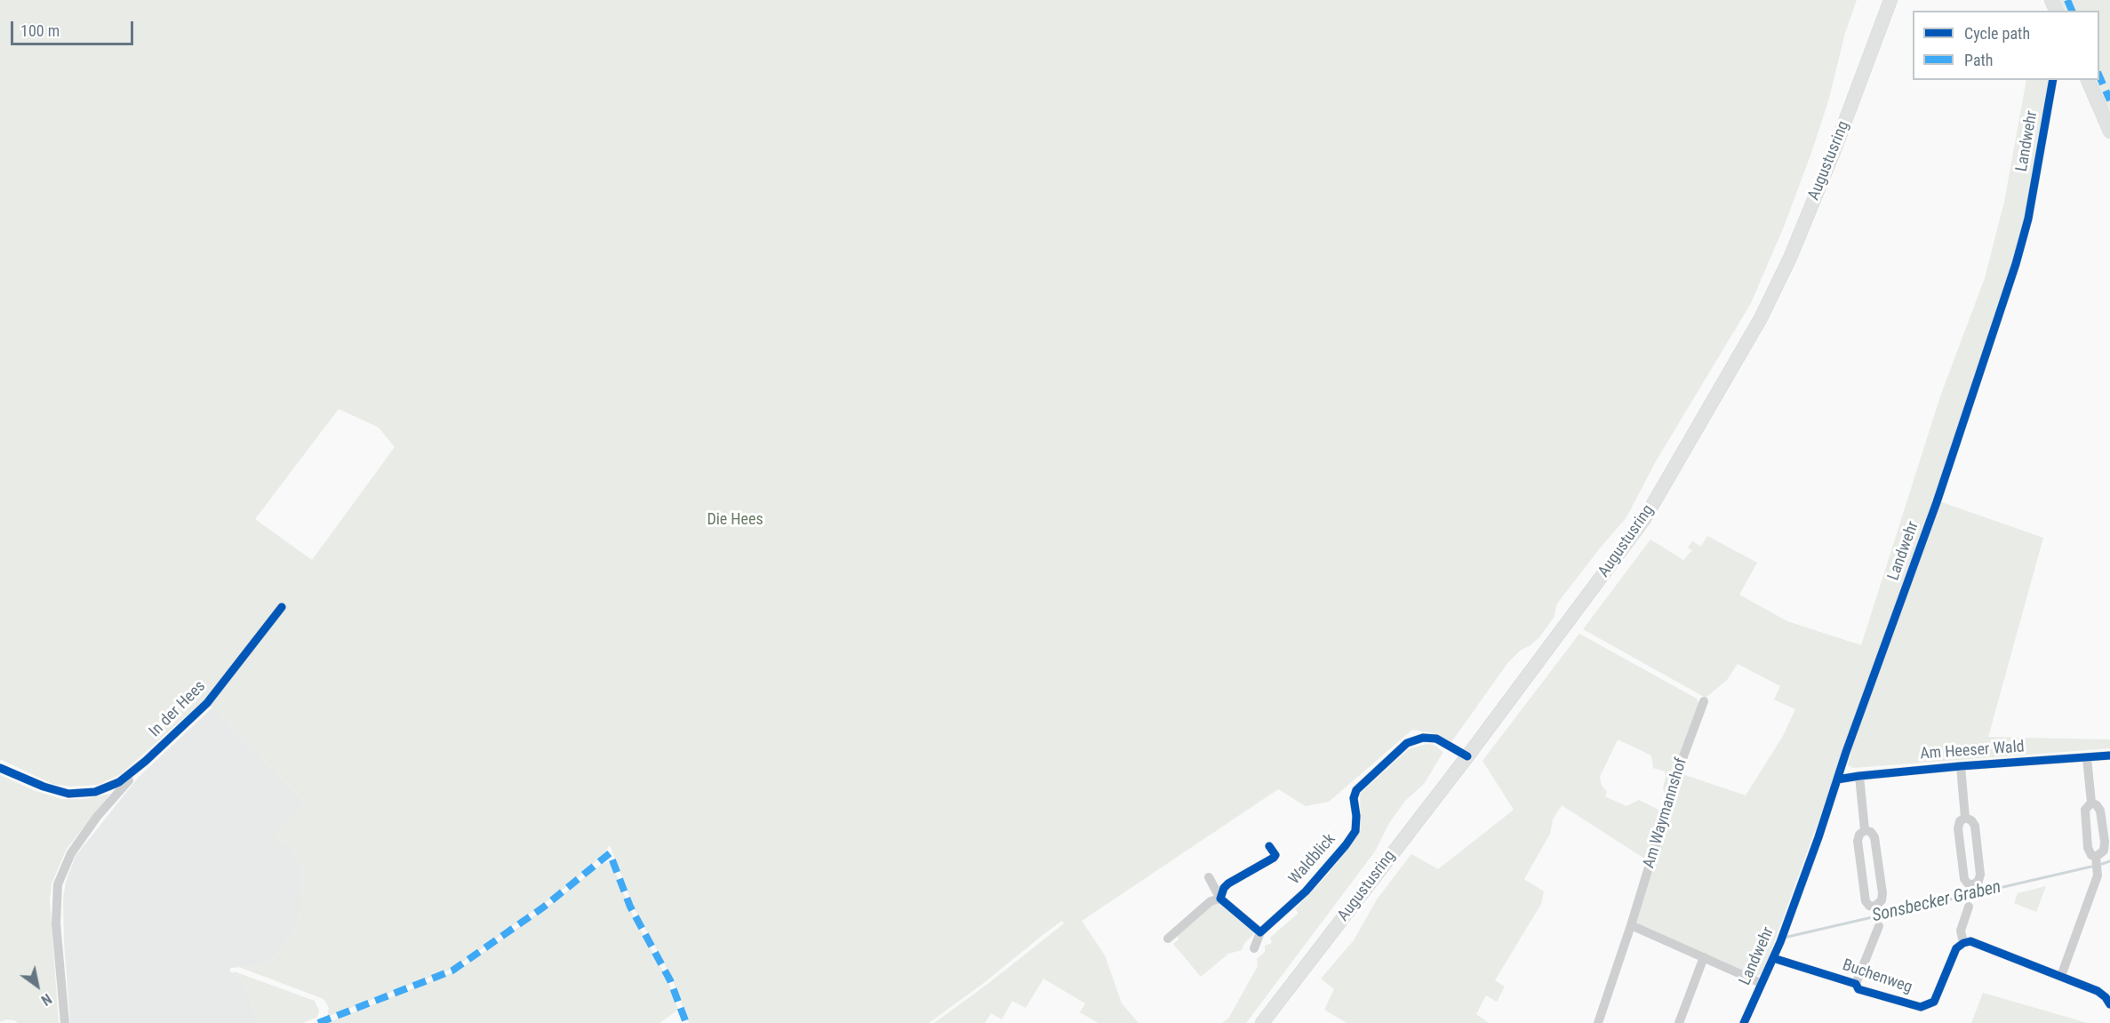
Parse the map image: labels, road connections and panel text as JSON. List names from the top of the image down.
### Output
{
  "streets": {
    "main road": ["Augustusring"],
    "street": [
      "Landwehr",
      "In der Hees",
      "Am Heeser Wald",
      "Am Waymannshof",
      "Waldblick",
      "Buchenweg"
    ]
  },
  "crossings": [
    ["Landwehr", "Am Heeser Wald"],
    ["Landwehr", "Buchenweg"],
    ["Augustusring", "Waldblick"]
  ],
  "water": ["Sonsbecker Graben"],
  "parks": ["Die Hees"],
  "legend": ["Cycle path", "Path"],
  "scale_bar": "100 m",
  "north": "bottom right"
}
